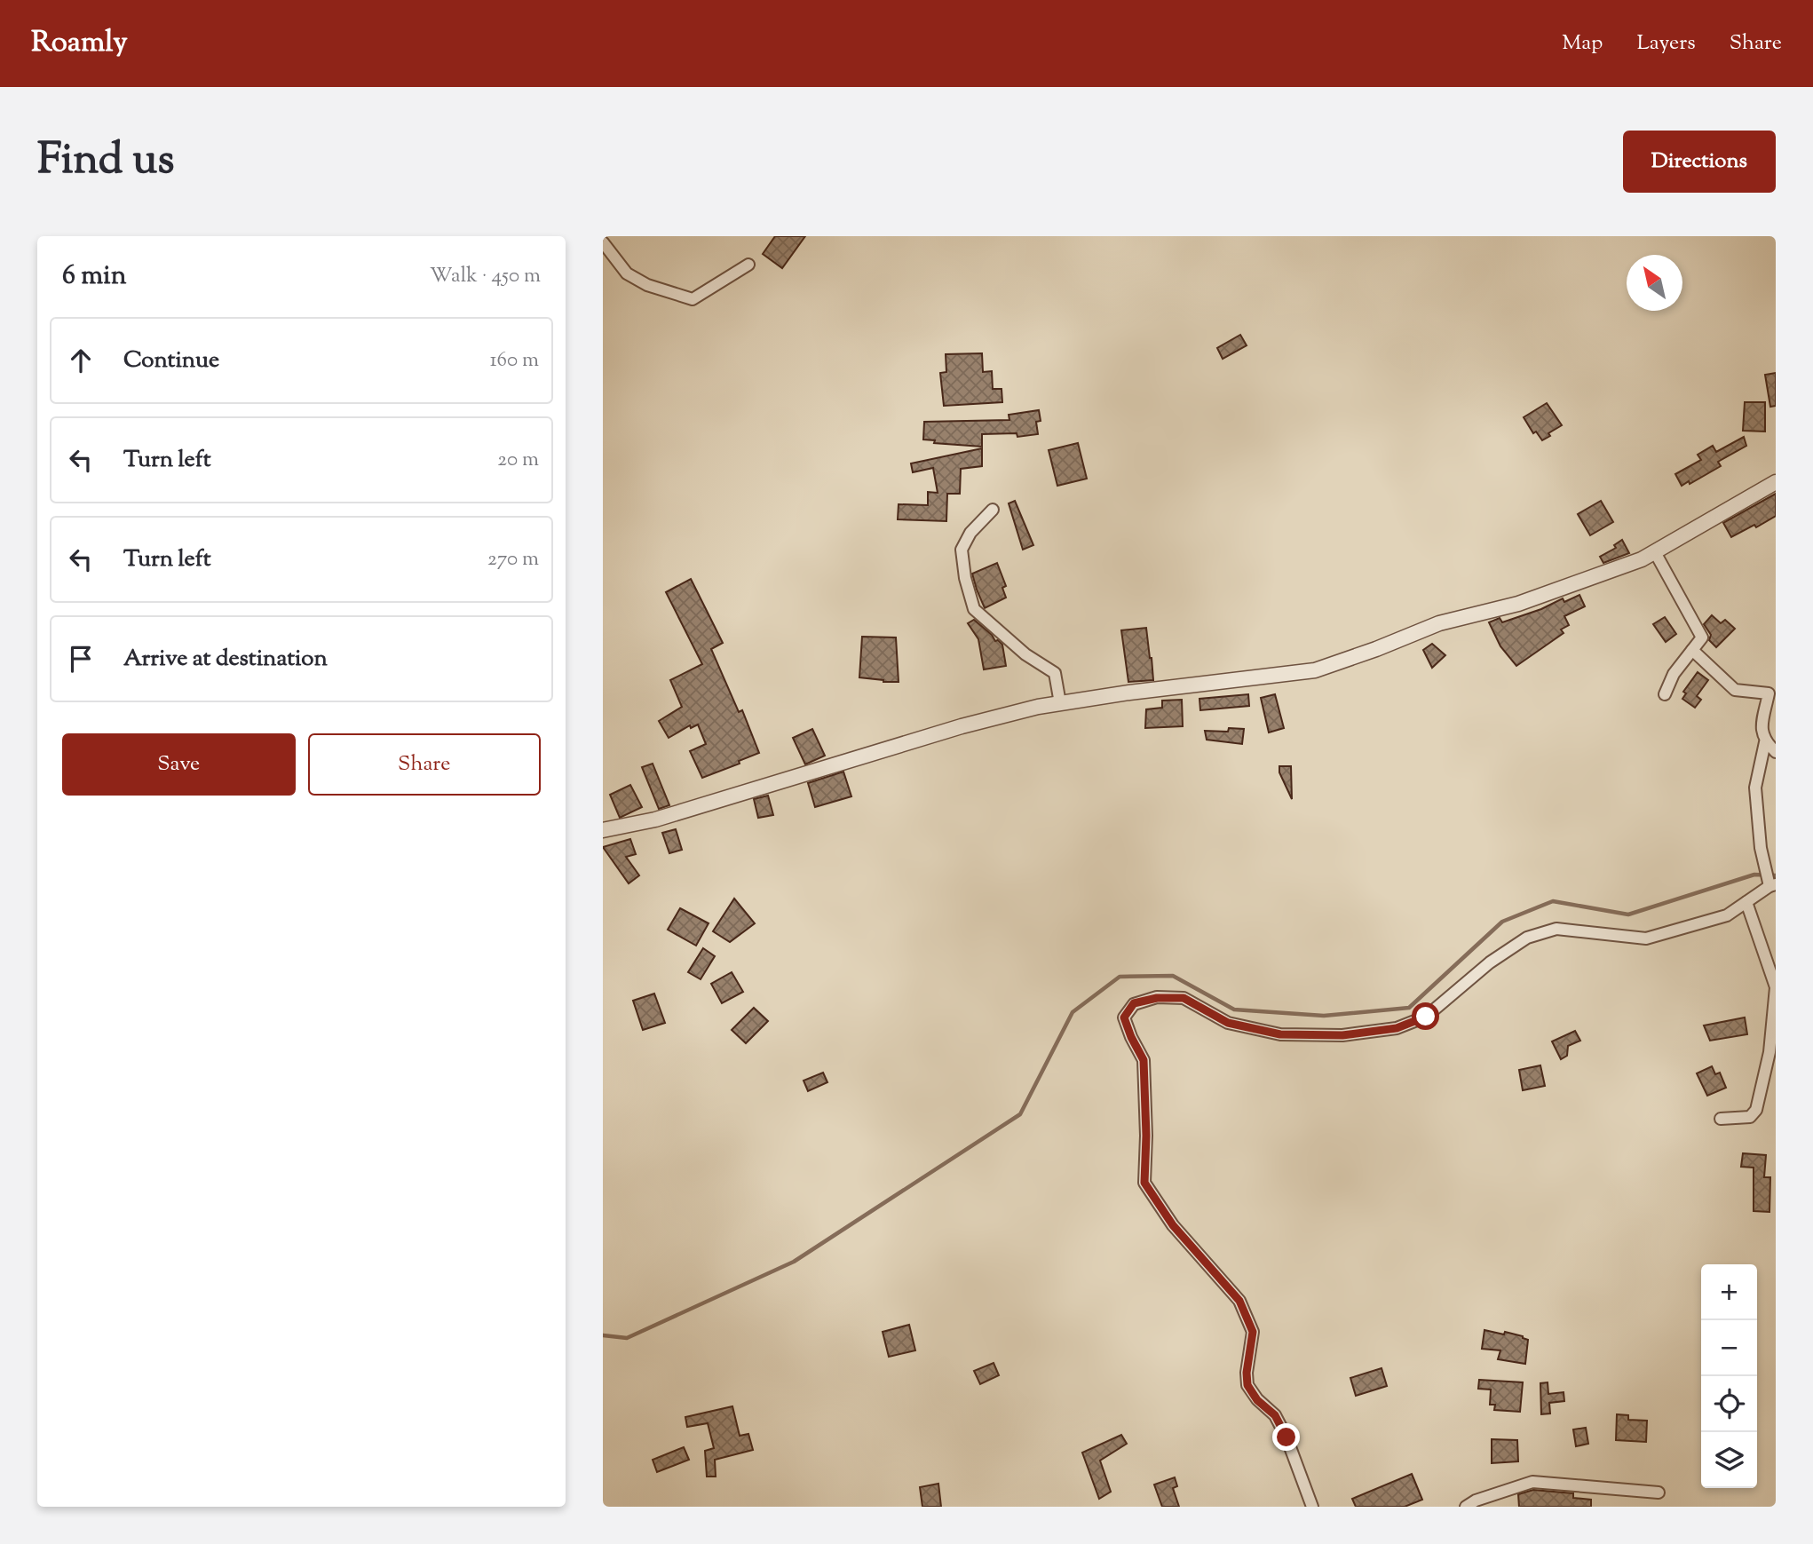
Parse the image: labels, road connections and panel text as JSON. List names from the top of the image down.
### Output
{
  "north": "top left",
  "page": {
    "header": "Roamly",
    "nav": ["Map", "Layers", "Share"],
    "title": "Find us",
    "buttons": [
      "Directions",
      ["Save", "Share"]
    ],
    "heading": ["6 min", "Walk · 450 m"],
    "list": [
      ["Continue", "160 m"],
      ["Turn left", "20 m"],
      ["Turn left", "270 m"],
      "Arrive at destination"
    ],
    "map_buttons": ["+", "−"]
  }
}
